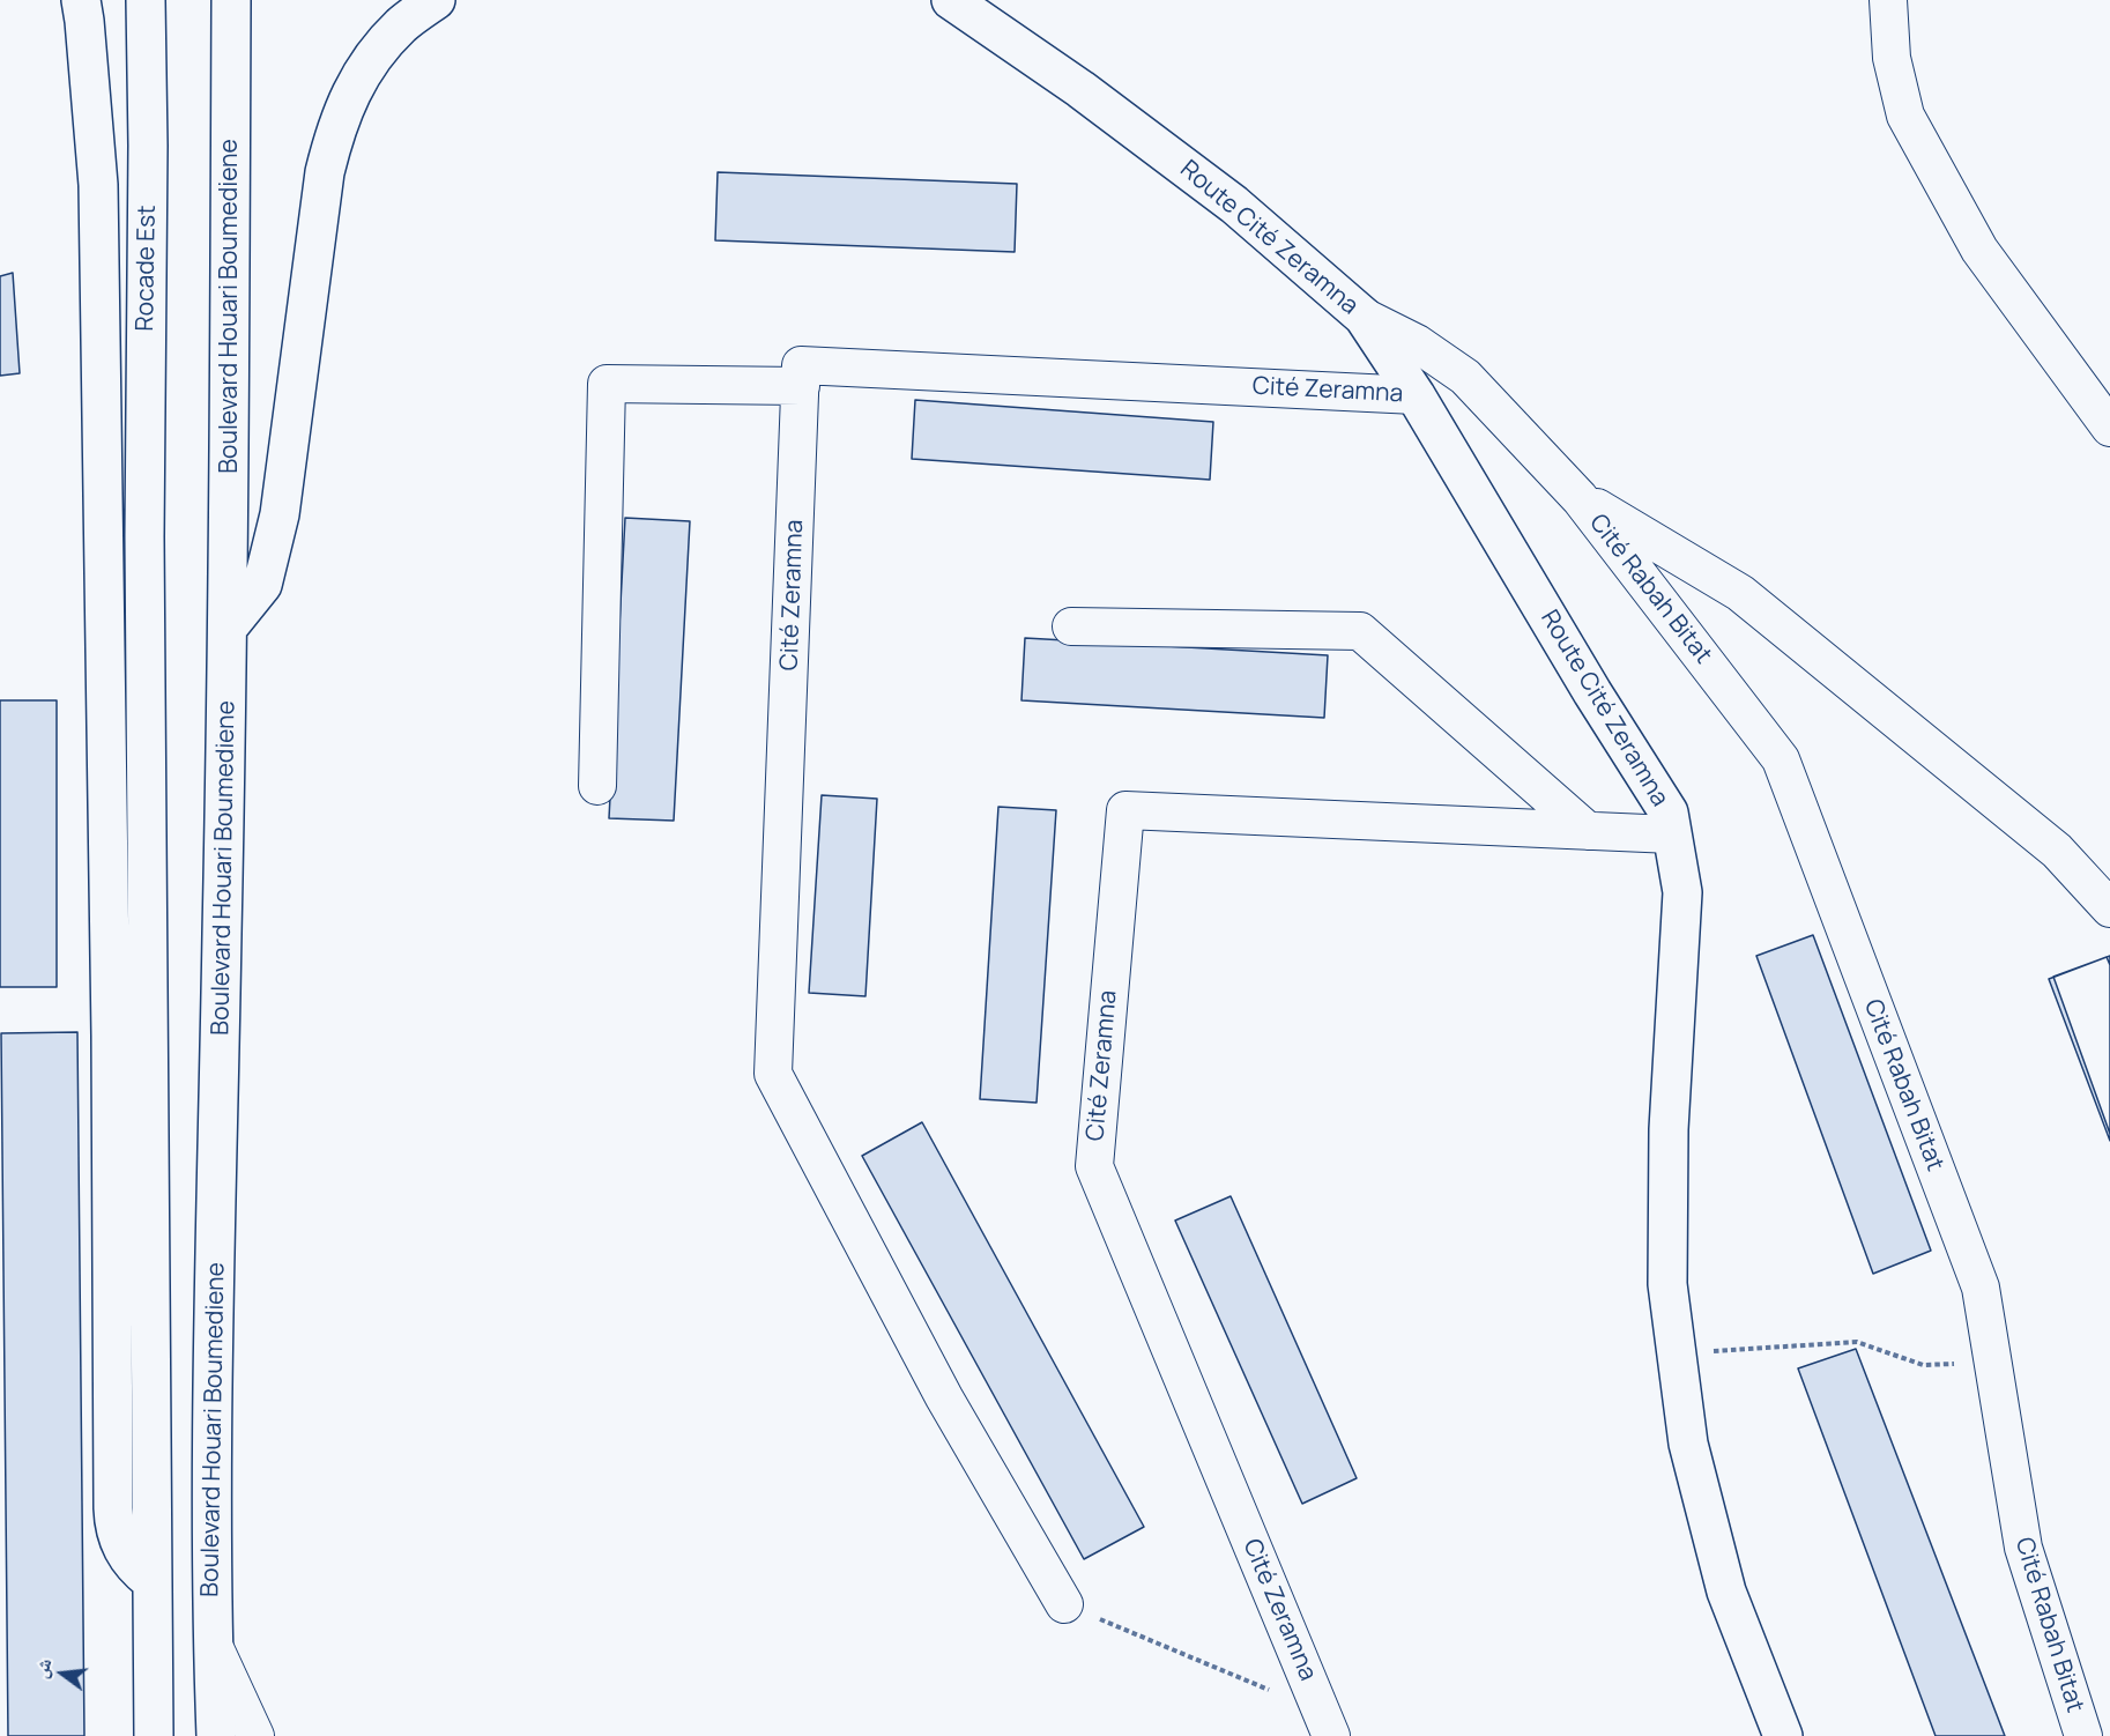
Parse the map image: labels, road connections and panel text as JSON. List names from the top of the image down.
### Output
{
  "streets": {
    "main road": ["Route Cité Zeramna", "Rocade Est", "Boulevard Houari Boumediene"],
    "street": ["Cité Zeramna", "Cité Rabah Bitat"]
  },
  "crossings": [
    ["Route Cité Zeramna", "Cité Zeramna"],
    ["Route Cité Zeramna", "Cité Rabah Bitat"]
  ],
  "north": "left"
}
